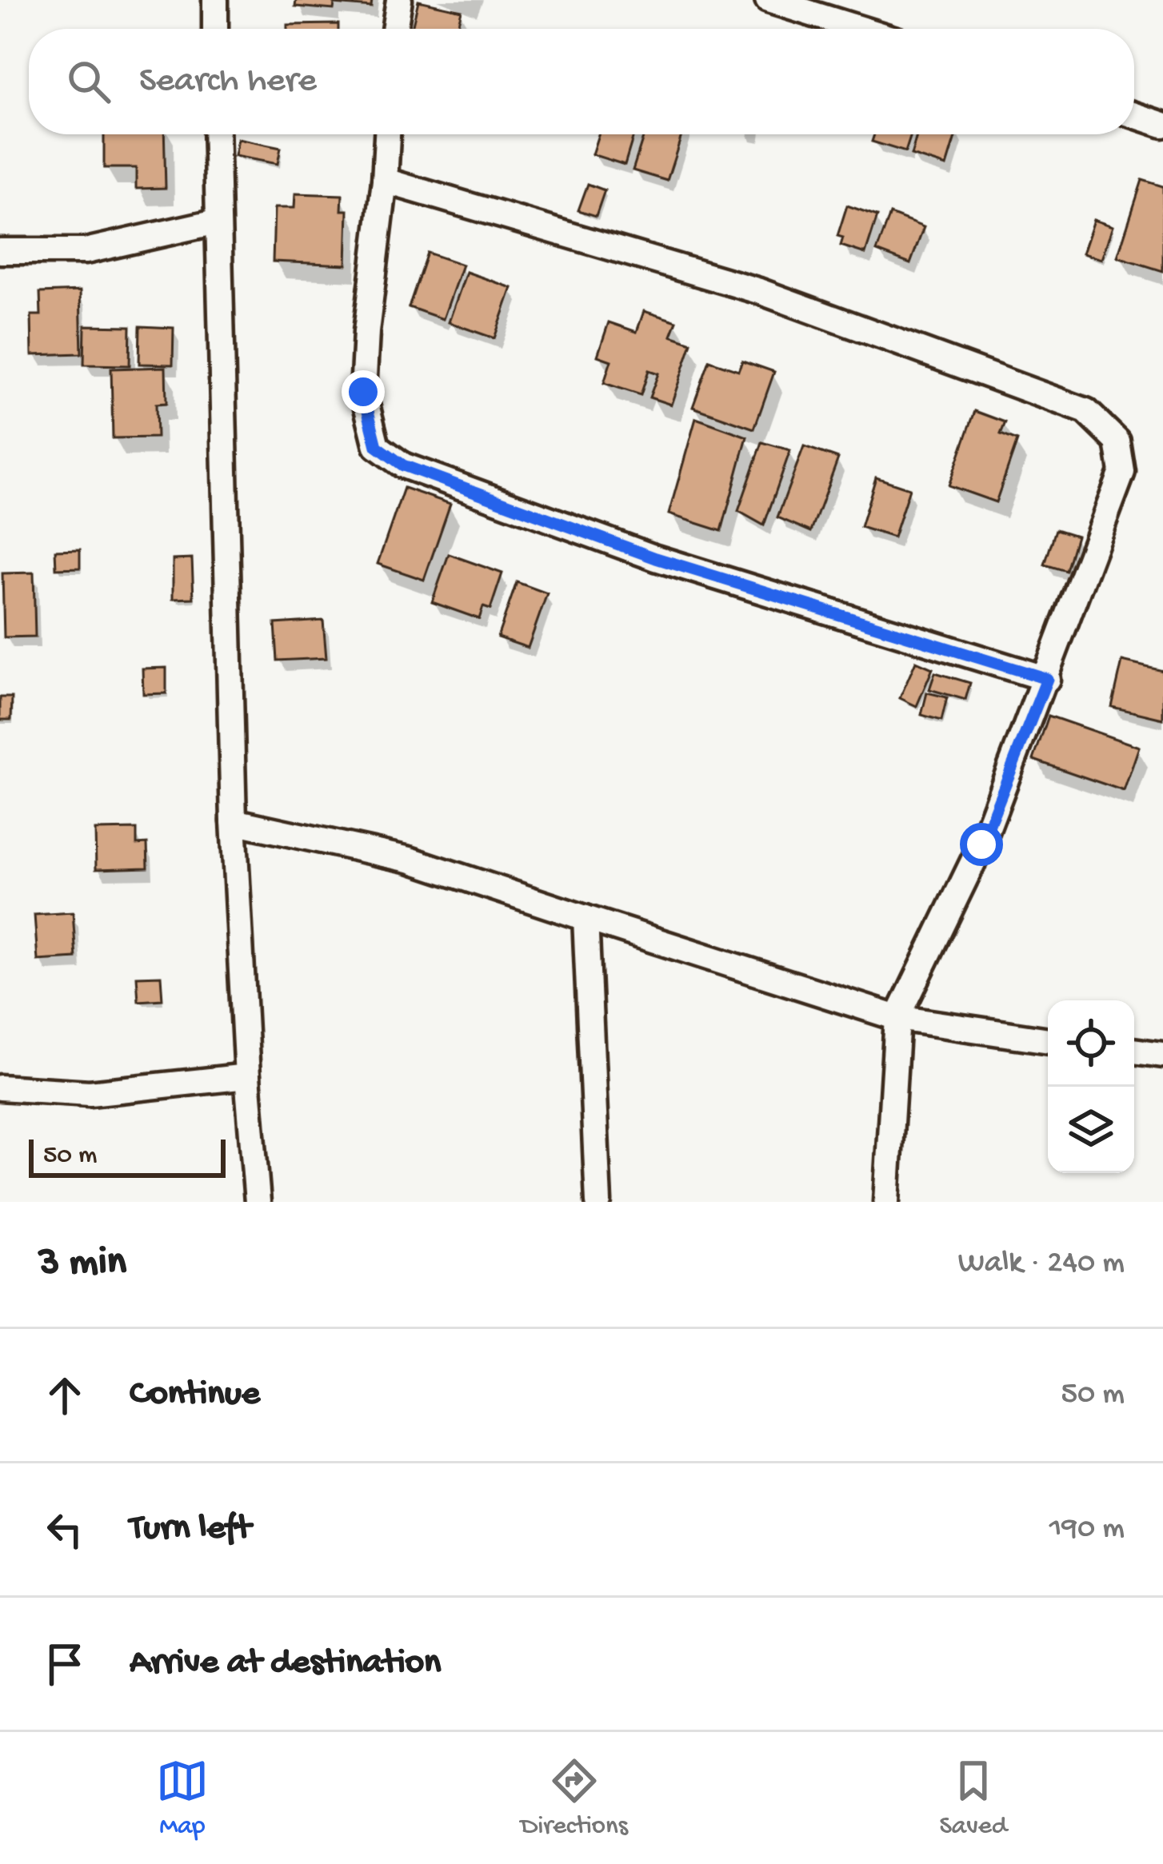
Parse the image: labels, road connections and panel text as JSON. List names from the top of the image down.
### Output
{
  "scale_bar": "50 m",
  "page": {
    "search": "Search here",
    "scale": "50 m",
    "heading": ["3 min", "Walk · 240 m"],
    "list": [
      ["Continue", "50 m"],
      ["Turn left", "190 m"],
      "Arrive at destination"
    ],
    "nav": ["Map", "Directions", "Saved"]
  }
}
